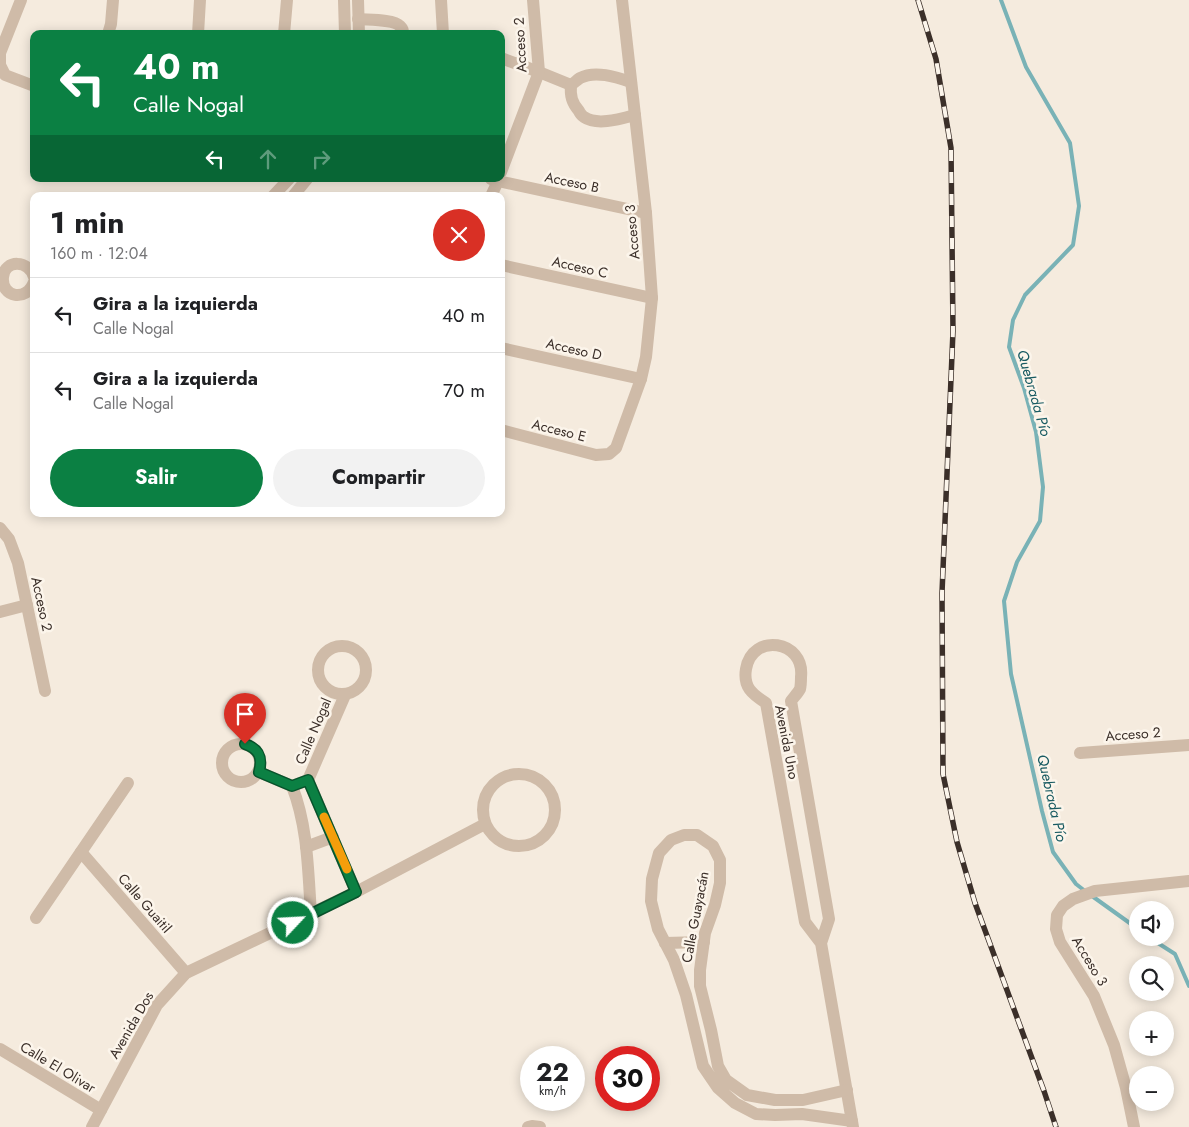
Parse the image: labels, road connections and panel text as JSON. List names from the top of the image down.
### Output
{
  "streets": {
    "street": [
      "Acceso 2",
      "Acceso B",
      "Acceso 3",
      "Acceso C",
      "Acceso D",
      "Acceso E",
      "Calle Nogal",
      "Avenida Uno",
      "Calle Guaitil",
      "Calle Guayacán",
      "Avenida Dos",
      "Calle El Olivar"
    ]
  },
  "crossings": [
    ["Acceso B", "Acceso 3"],
    ["Acceso 3", "Acceso C"],
    ["Acceso 3", "Acceso D"],
    ["Acceso 3", "Acceso E"],
    ["Calle Nogal", "Avenida Dos"],
    ["Avenida Uno", "Calle Guayacán"],
    ["Calle Guaitil", "Avenida Dos"],
    ["Avenida Dos", "Calle El Olivar"]
  ],
  "water": ["Quebrada Pío"],
  "page": {
    "turn": ["40 m", "Calle Nogal"],
    "heading": ["1 min", "160 m · 12:04"],
    "list": [
      {
        "name": "Gira a la izquierda",
        "note": "Calle Nogal",
        "value": "40 m"
      },
      {
        "name": "Gira a la izquierda",
        "note": "Calle Nogal",
        "value": "70 m"
      }
    ],
    "buttons": ["Salir", "Compartir"],
    "map_buttons": ["+", "−"],
    "speed": "22 km/h",
    "limit": "30"
  }
}
